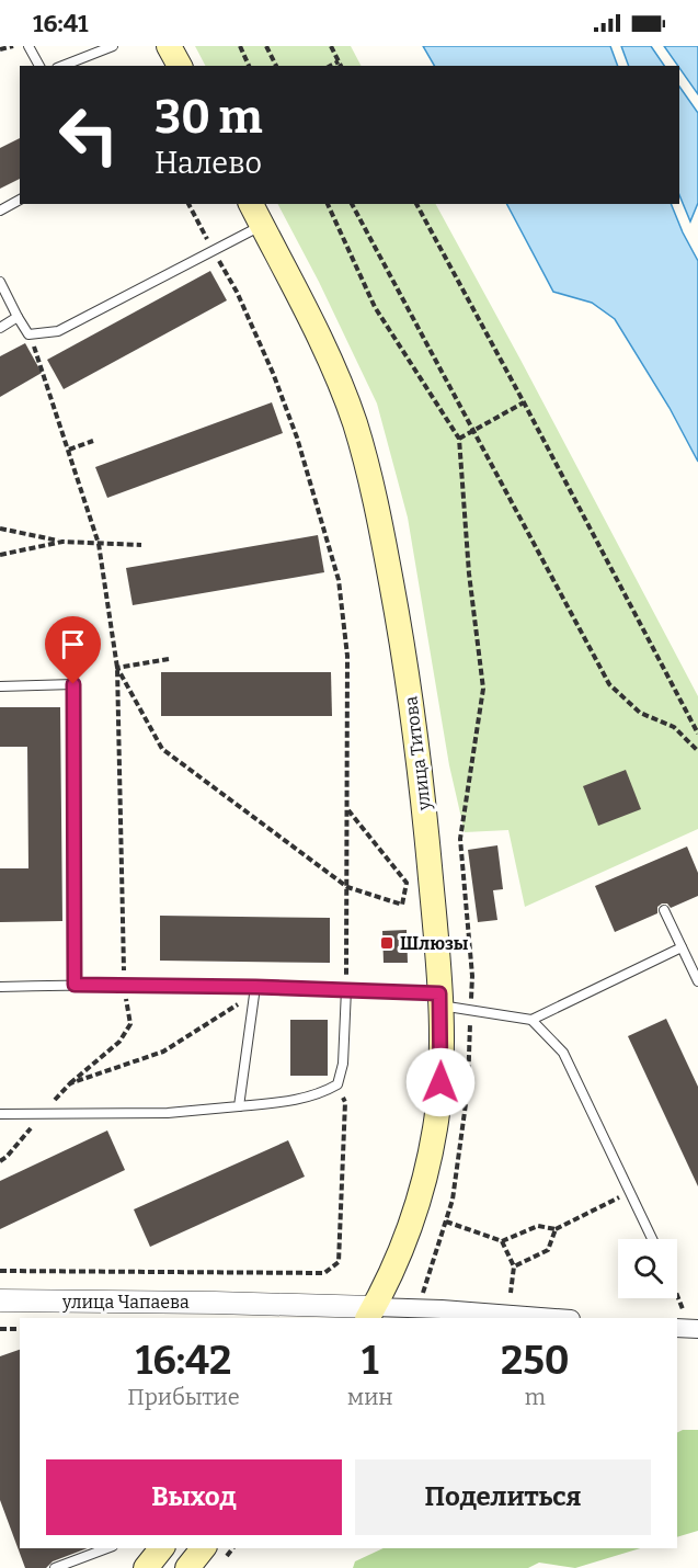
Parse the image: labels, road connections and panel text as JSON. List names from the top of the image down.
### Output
{
  "streets": {
    "main road": ["улица Титова"],
    "street": ["улица Чапаева"]
  },
  "places": {
    "transit": ["Шлюзы"]
  },
  "page": {
    "status": "16:41",
    "turn": ["30 m", "Налево"],
    "eta": [
      "16:42",
      "Прибытие",
      "1",
      "мин",
      "250",
      "m"
    ],
    "buttons": ["Выход", "Поделиться"]
  }
}
